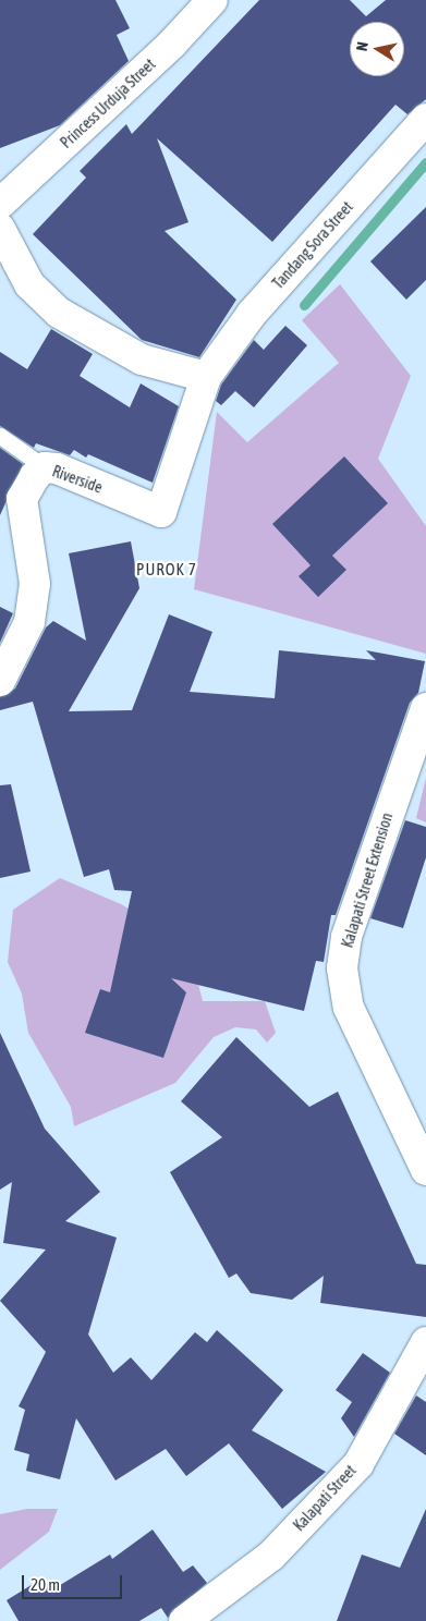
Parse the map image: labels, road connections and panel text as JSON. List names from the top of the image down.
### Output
{
  "streets": {
    "street": [
      "Princess Urduja Street",
      "Tandang Sora Street",
      "Riverside",
      "Kalapati Street Extension",
      "Kalapati Street"
    ]
  },
  "crossings": [
    ["Tandang Sora Street", "Riverside"]
  ],
  "districts": ["PUROK 7"],
  "scale_bar": "20 m",
  "north": "left"
}
